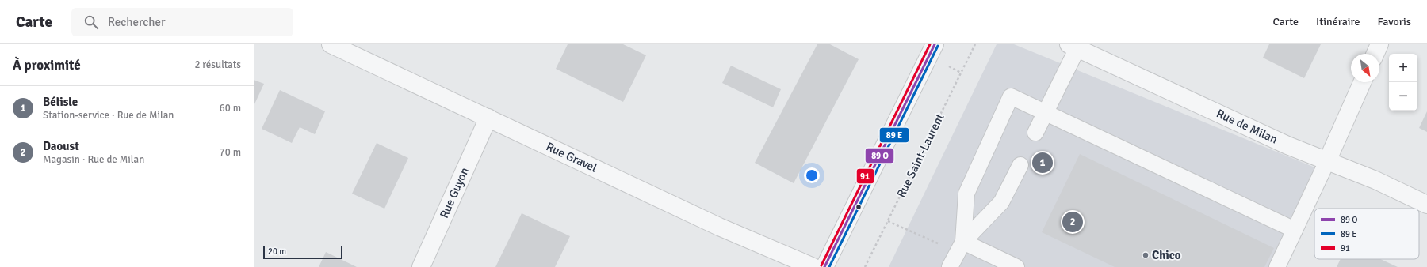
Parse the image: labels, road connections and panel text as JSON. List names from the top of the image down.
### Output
{
  "streets": {
    "street": ["Rue de Milan", "Rue Gravel", "Rue Guyon"],
    "path": ["Rue Saint-Laurent"]
  },
  "crossings": [
    ["Rue Gravel", "Rue Guyon"]
  ],
  "places": ["Chico"],
  "lines": ["transit line 91"],
  "legend": ["89 O", "89 E", "91"],
  "scale_bar": "20 m",
  "north": "bottom right",
  "page": {
    "header": "Carte",
    "search": "Rechercher",
    "nav": ["Carte", "Itinéraire", "Favoris"],
    "heading": ["À proximité", "2 résultats"],
    "map_buttons": ["+", "−"],
    "list": [
      {
        "mark": "1",
        "name": "Bélisle",
        "note": "Station-service · Rue de Milan",
        "value": "60 m"
      },
      {
        "mark": "2",
        "name": "Daoust",
        "note": "Magasin · Rue de Milan",
        "value": "70 m"
      }
    ],
    "pins": ["1", "2"],
    "scale": "20 m"
  }
}
